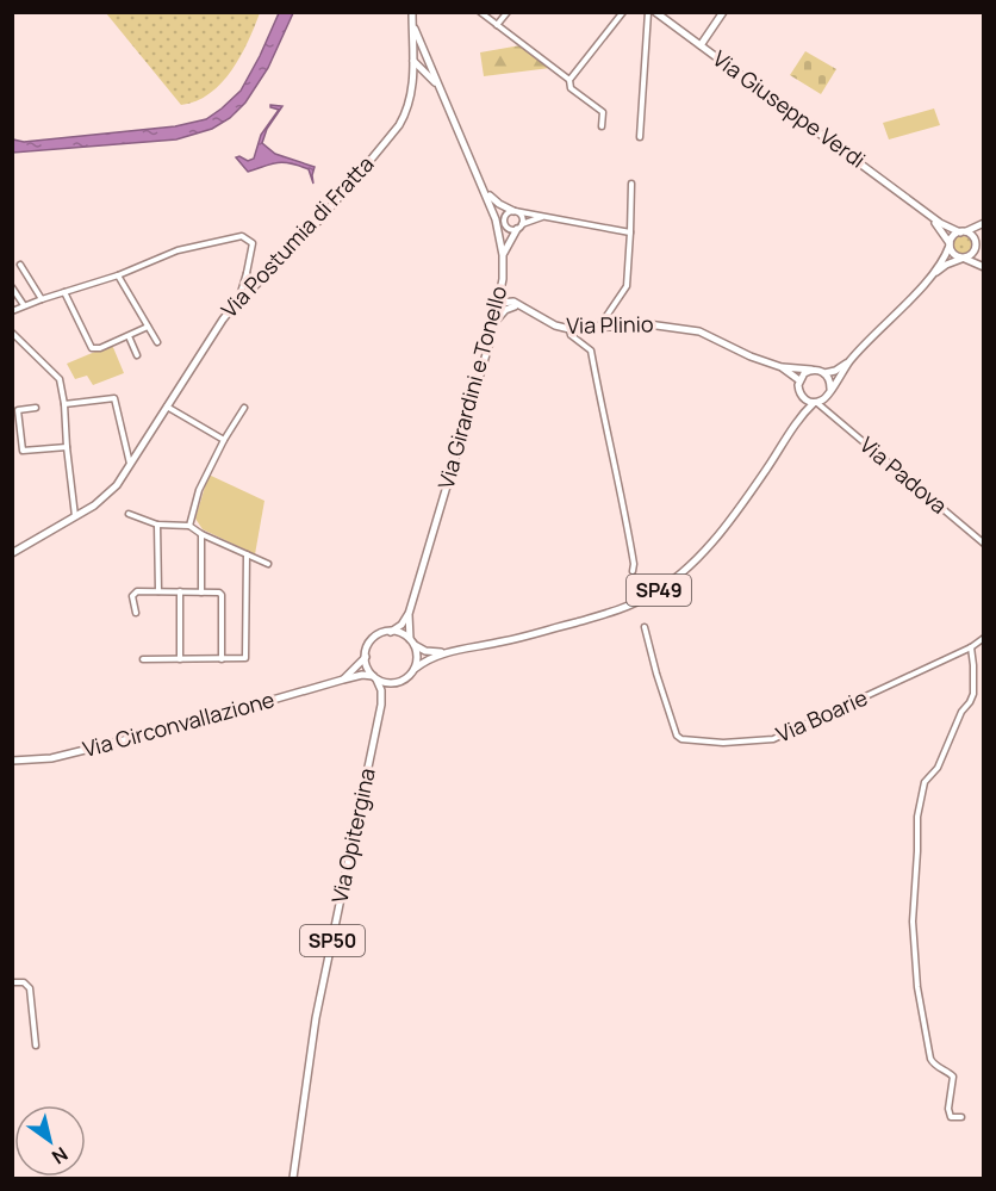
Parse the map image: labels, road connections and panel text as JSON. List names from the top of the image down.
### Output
{
  "streets": {
    "main road": [
      "Via Giuseppe Verdi",
      "Via Postumia di Fratta",
      "Via Plinio",
      "Via Girardini e Tonello",
      "SP49",
      "Via Circonvallazione",
      "Via Opitergina",
      "SP50"
    ],
    "street": ["Via Padova", "Via Boarie"]
  },
  "crossings": [
    ["Via Giuseppe Verdi", "SP49"],
    ["Via Postumia di Fratta", "Via Girardini e Tonello"],
    ["Via Plinio", "Via Girardini e Tonello"],
    ["Via Plinio", "Via Padova"],
    ["Via Plinio", "SP49"],
    ["Via Girardini e Tonello", "SP49"],
    ["Via Girardini e Tonello", "Via Circonvallazione"],
    ["Via Girardini e Tonello", "Via Opitergina"],
    ["Via Padova", "SP49"],
    ["SP49", "Via Circonvallazione"],
    ["SP49", "Via Opitergina"],
    ["Via Circonvallazione", "Via Opitergina"]
  ],
  "north": "bottom right"
}
